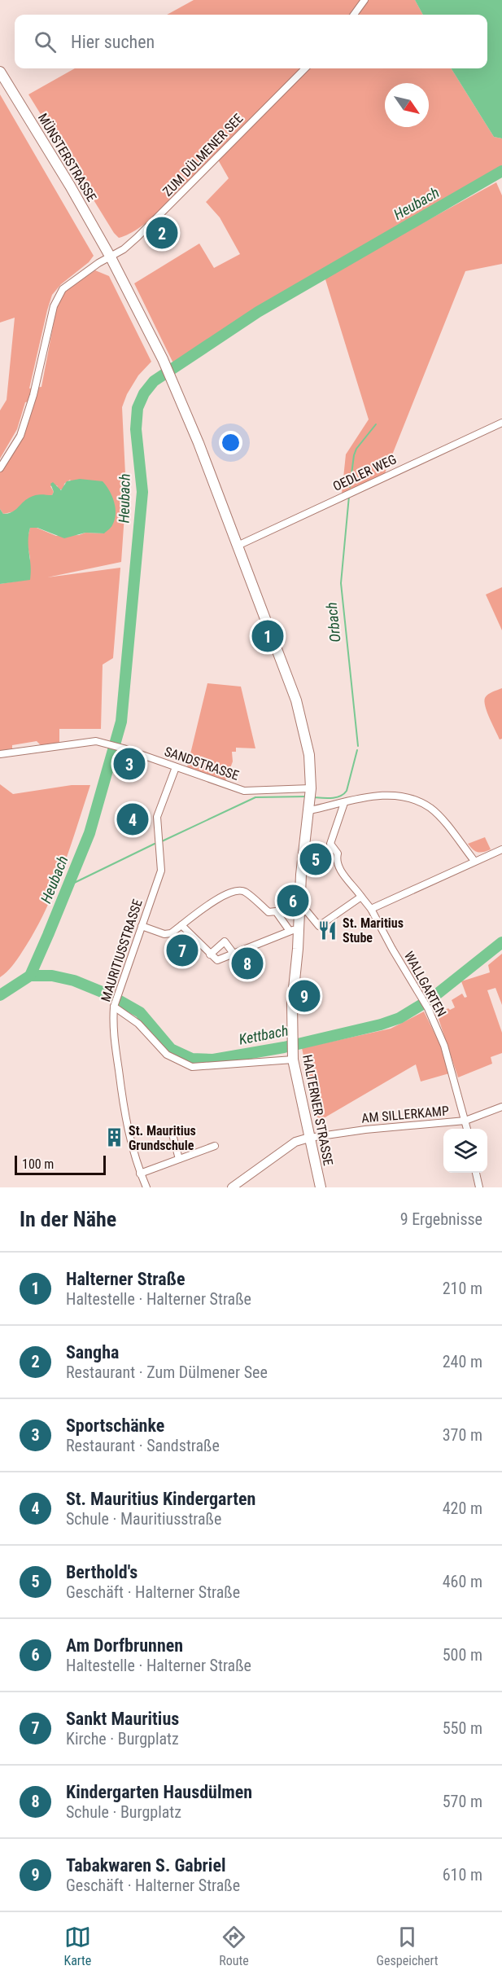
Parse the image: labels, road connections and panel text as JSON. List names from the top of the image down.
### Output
{
  "streets": {
    "main road": ["MÜNSTERSTRASSE", "HALTERNER STRASSE"],
    "street": [
      "ZUM DÜLMENER SEE",
      "OEDLER WEG",
      "SANDSTRASSE",
      "MAURITIUSSTRASSE",
      "WALLGARTEN",
      "AM SILLERKAMP"
    ]
  },
  "crossings": [
    ["ZUM DÜLMENER SEE", "MÜNSTERSTRASSE"],
    ["ZUM DÜLMENER SEE", "HALTERNER STRASSE"],
    ["MÜNSTERSTRASSE", "HALTERNER STRASSE"],
    ["OEDLER WEG", "HALTERNER STRASSE"],
    ["SANDSTRASSE", "MAURITIUSSTRASSE"],
    ["SANDSTRASSE", "HALTERNER STRASSE"],
    ["WALLGARTEN", "AM SILLERKAMP"],
    ["HALTERNER STRASSE", "AM SILLERKAMP"]
  ],
  "water": ["Heubach", "Orbach", "Kettbach"],
  "places": {
    "restaurant": ["St. Maritius Stube"],
    "building": ["St. Mauritius Grundschule"]
  },
  "scale_bar": "100 m",
  "north": "bottom right",
  "page": {
    "search": "Hier suchen",
    "pins": [
      "2",
      "1",
      "3",
      "4",
      "5",
      "6",
      "7",
      "8",
      "9"
    ],
    "scale": "100 m",
    "heading": ["In der Nähe", "9 Ergebnisse"],
    "list": [
      {
        "mark": "1",
        "name": "Halterner Straße",
        "note": "Haltestelle · Halterner Straße",
        "value": "210 m"
      },
      {
        "mark": "2",
        "name": "Sangha",
        "note": "Restaurant · Zum Dülmener See",
        "value": "240 m"
      },
      {
        "mark": "3",
        "name": "Sportschänke",
        "note": "Restaurant · Sandstraße",
        "value": "370 m"
      },
      {
        "mark": "4",
        "name": "St. Mauritius Kindergarten",
        "note": "Schule · Mauritiusstraße",
        "value": "420 m"
      },
      {
        "mark": "5",
        "name": "Berthold's",
        "note": "Geschäft · Halterner Straße",
        "value": "460 m"
      },
      {
        "mark": "6",
        "name": "Am Dorfbrunnen",
        "note": "Haltestelle · Halterner Straße",
        "value": "500 m"
      },
      {
        "mark": "7",
        "name": "Sankt Mauritius",
        "note": "Kirche · Burgplatz",
        "value": "550 m"
      },
      {
        "mark": "8",
        "name": "Kindergarten Hausdülmen",
        "note": "Schule · Burgplatz",
        "value": "570 m"
      },
      {
        "mark": "9",
        "name": "Tabakwaren S. Gabriel",
        "note": "Geschäft · Halterner Straße",
        "value": "610 m"
      }
    ],
    "nav": ["Karte", "Route", "Gespeichert"]
  }
}
